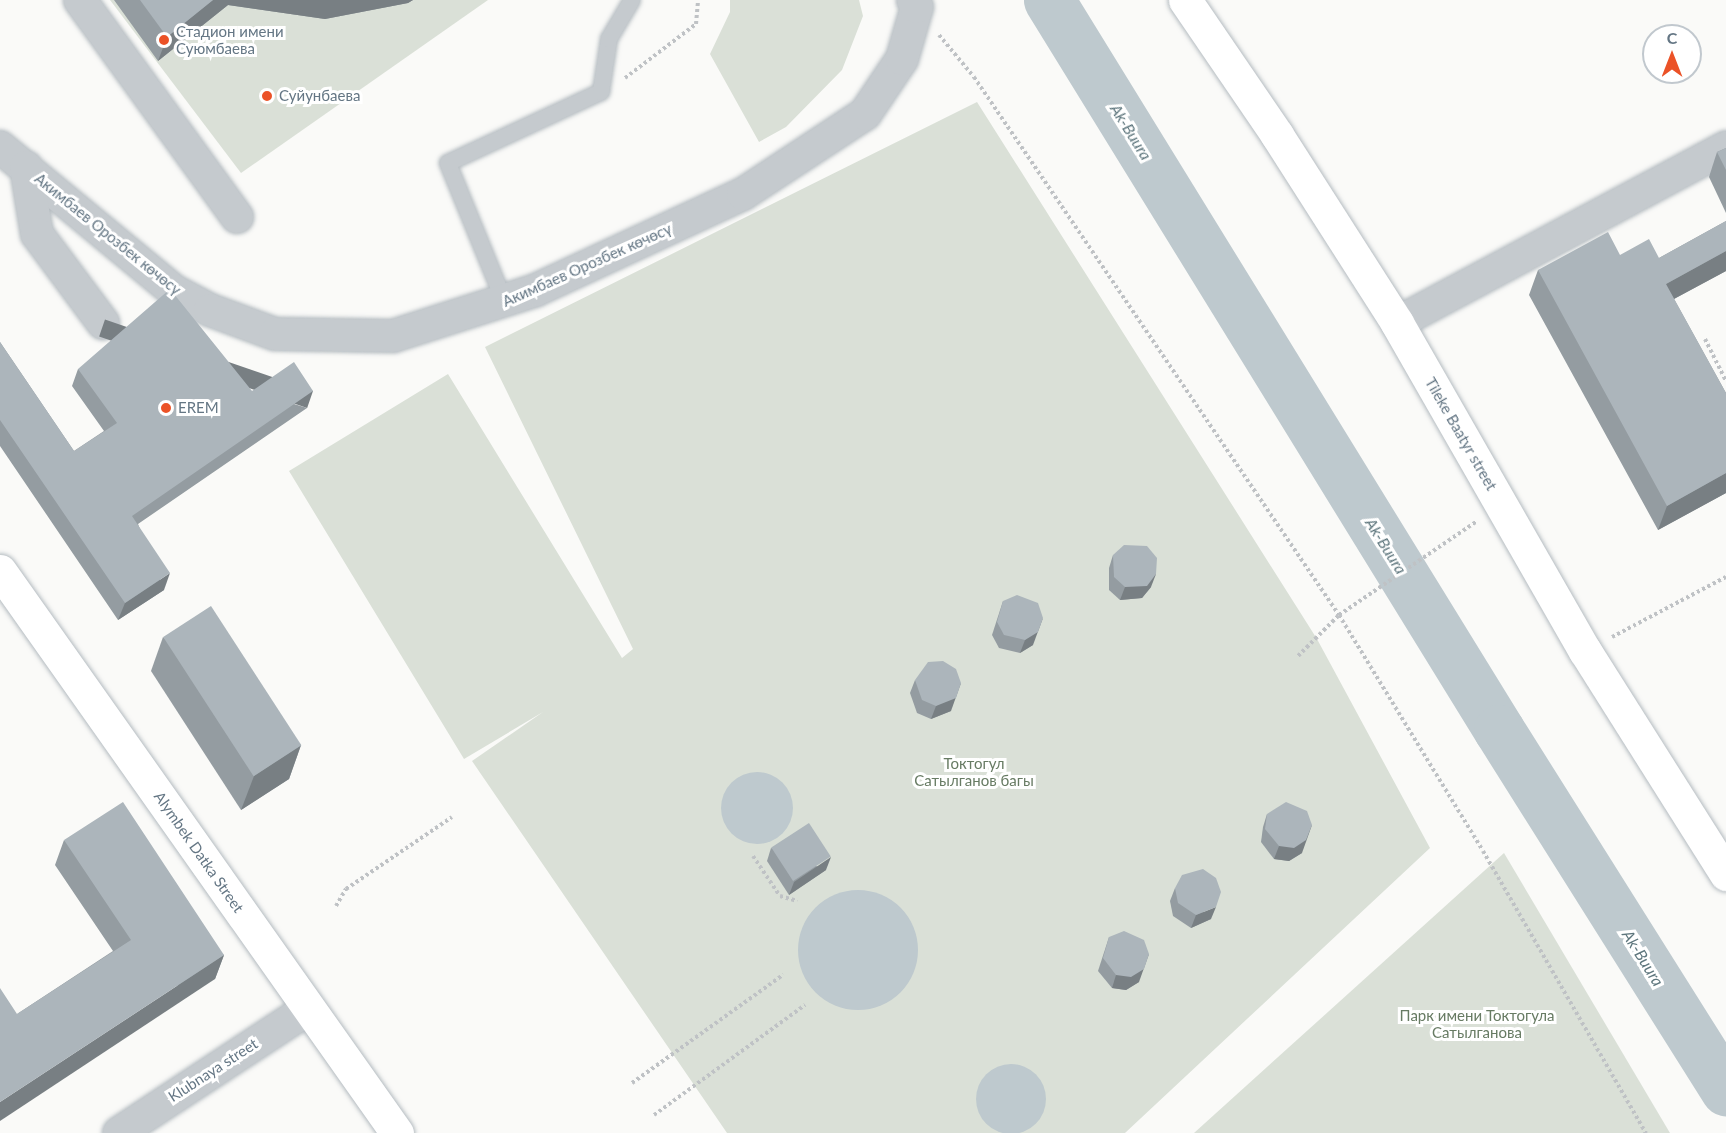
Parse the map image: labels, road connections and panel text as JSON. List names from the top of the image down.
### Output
{
  "streets": {
    "street": [
      "Акимбаев Орозбек көчөсү",
      "Tileke Baatyr street",
      "Alymbek Datka Street",
      "Klubnaya street"
    ]
  },
  "crossings": [
    ["Alymbek Datka Street", "Klubnaya street"]
  ],
  "water": ["Ak-Buura"],
  "parks": ["Токтогул Сатылганов багы", "Парк имени Токтогула Сатылганова"],
  "places": ["Стадион имени Суюмбаева", "Суйунбаева", "EREM"],
  "north": "top"
}
